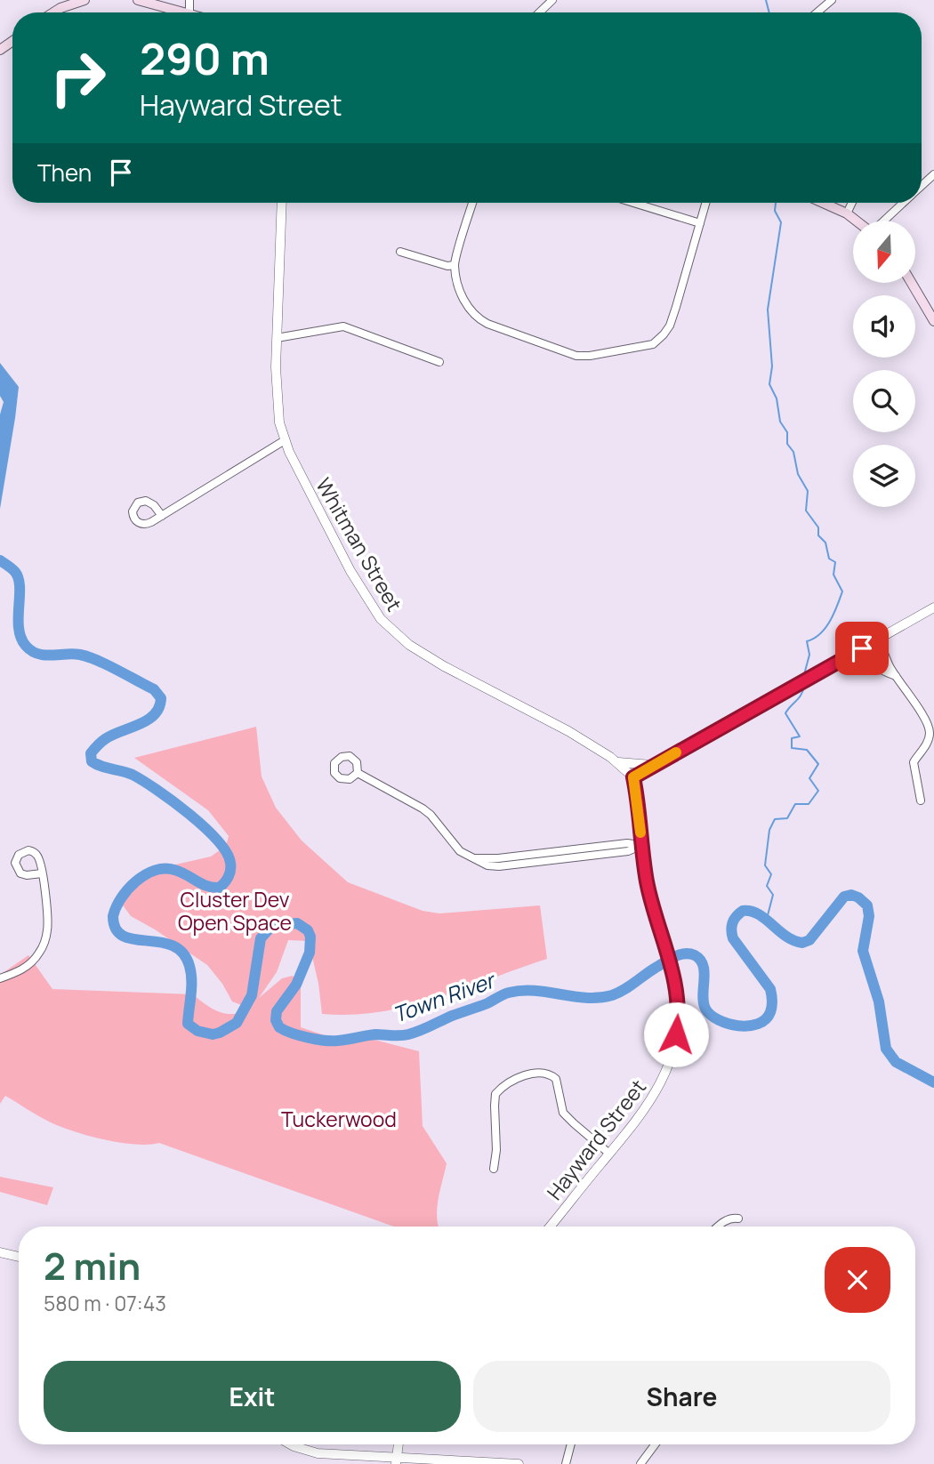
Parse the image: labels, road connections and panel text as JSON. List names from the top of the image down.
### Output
{
  "streets": {
    "street": ["Whitman Street", "Hayward Street"]
  },
  "crossings": [
    ["Whitman Street", "Hayward Street"]
  ],
  "water": ["Town River"],
  "parks": ["Cluster Dev Open Space", "Tuckerwood"],
  "north": "bottom",
  "page": {
    "turn": ["290 m", "Hayward Street"],
    "then": "Then",
    "heading": ["2 min", "580 m · 07:43"],
    "buttons": ["Exit", "Share"]
  }
}
